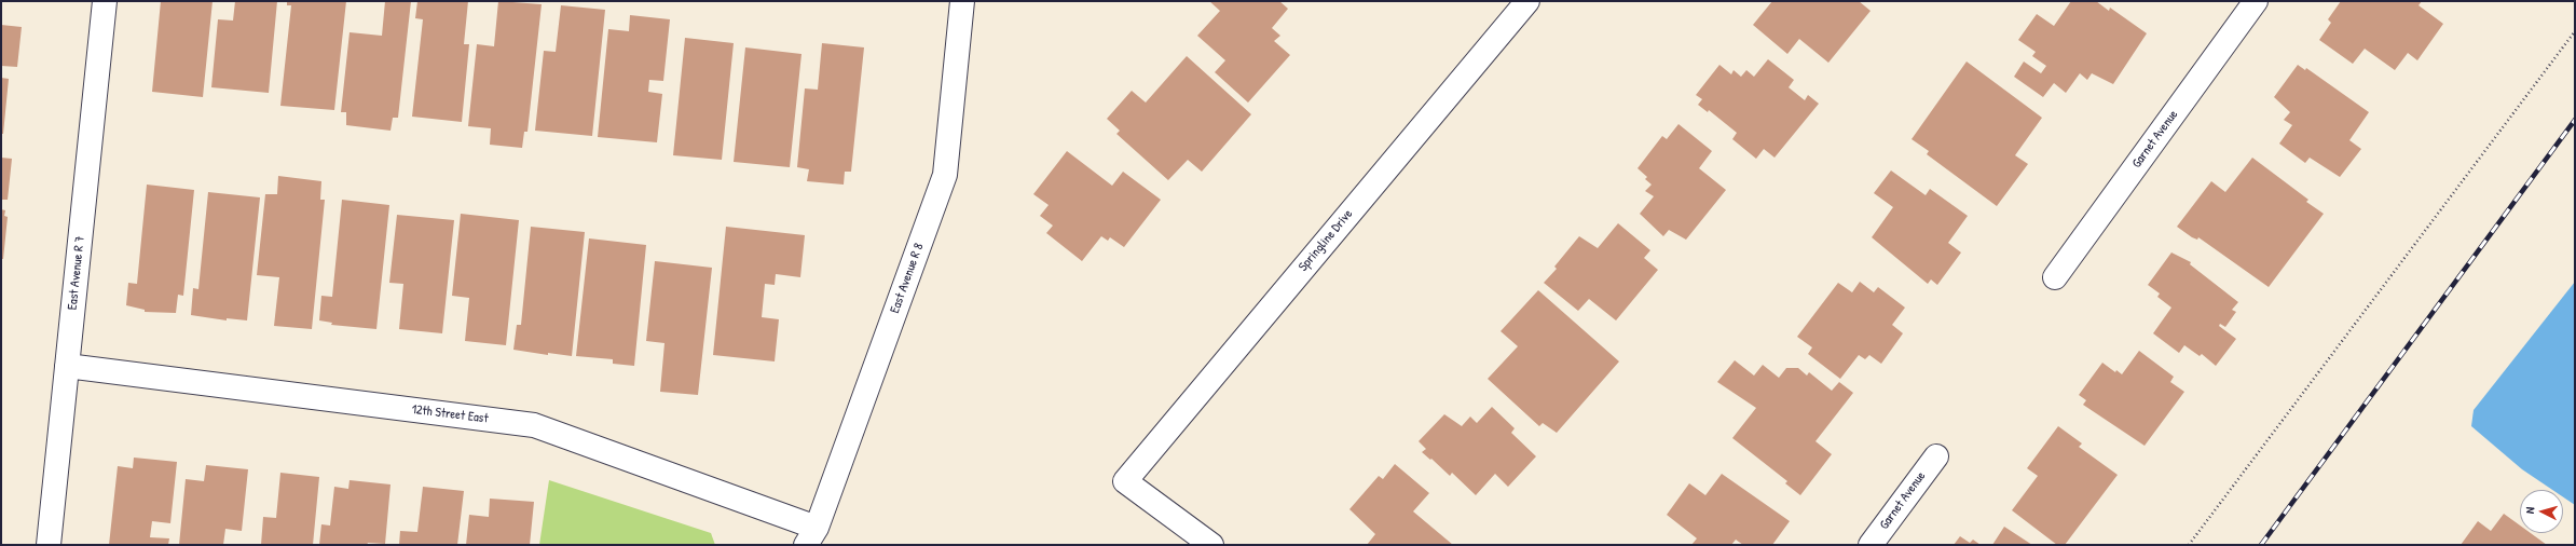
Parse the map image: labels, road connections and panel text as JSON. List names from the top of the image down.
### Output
{
  "streets": {
    "street": [
      "Garnet Avenue",
      "Springline Drive",
      "East Avenue R 7",
      "East Avenue R 8",
      "12th Street East"
    ]
  },
  "crossings": [
    ["East Avenue R 7", "12th Street East"],
    ["East Avenue R 8", "12th Street East"]
  ],
  "north": "left"
}
